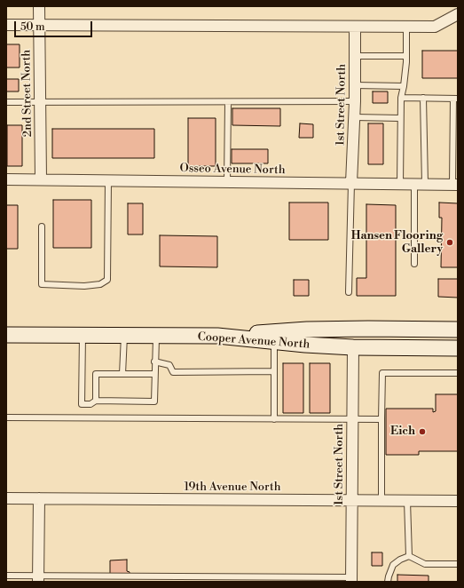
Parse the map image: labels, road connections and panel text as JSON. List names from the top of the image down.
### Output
{
  "streets": {
    "main road": ["Cooper Avenue North"],
    "street": [
      "2nd Street North",
      "1st Street North",
      "Osseo Avenue North",
      "19th Avenue North"
    ]
  },
  "crossings": [
    ["2nd Street North", "Osseo Avenue North"],
    ["1st Street North", "Osseo Avenue North"],
    ["1st Street North", "Cooper Avenue North"],
    ["1st Street North", "19th Avenue North"]
  ],
  "places": ["Hansen Flooring Gallery", "Eich"],
  "scale_bar": "50 m"
}
